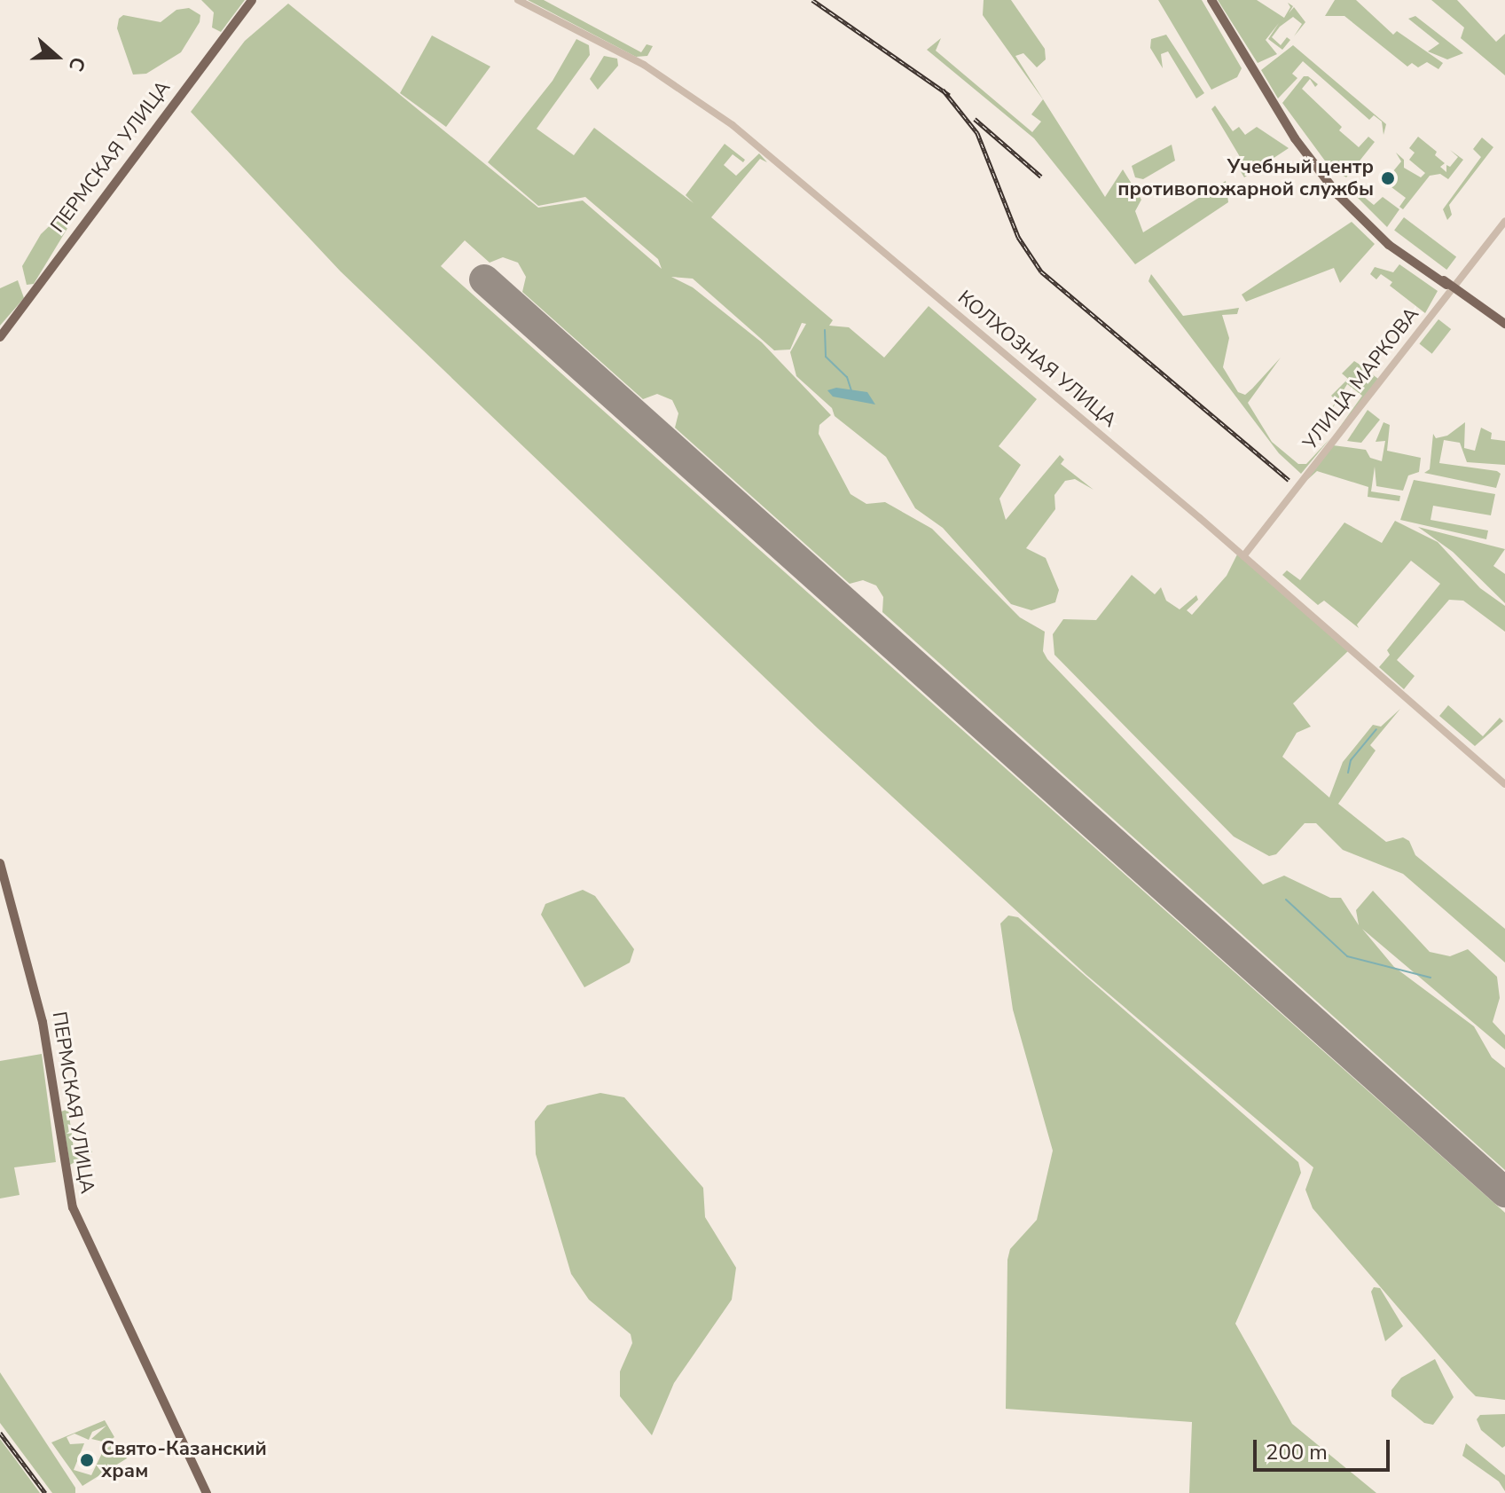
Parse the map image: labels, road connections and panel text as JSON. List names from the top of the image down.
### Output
{
  "streets": {
    "main road": ["ПЕРМСКАЯ УЛИЦА"],
    "street": ["КОЛХОЗНАЯ УЛИЦА", "УЛИЦА МАРКОВА"]
  },
  "crossings": [
    ["КОЛХОЗНАЯ УЛИЦА", "УЛИЦА МАРКОВА"]
  ],
  "places": ["Учебный центр противопожарной службы", "Свято-Казанский храм"],
  "scale_bar": "200 m",
  "north": "right"
}
